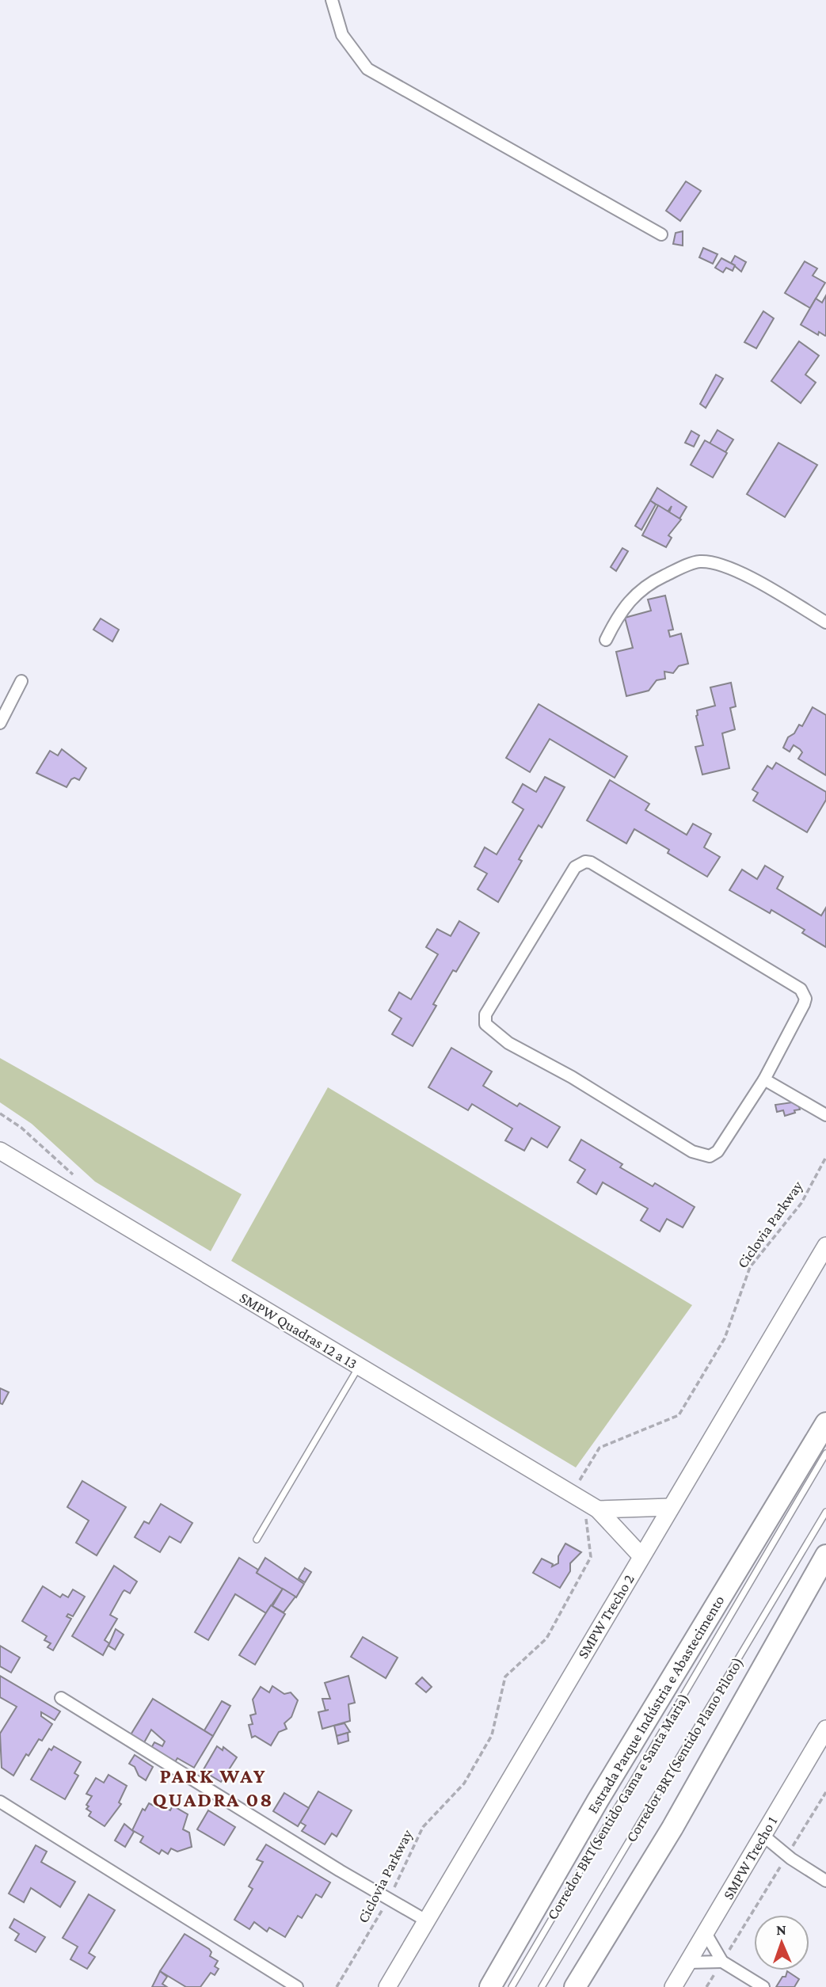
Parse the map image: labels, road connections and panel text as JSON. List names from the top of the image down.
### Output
{
  "streets": {
    "highway": ["Estrada Parque Indústria e Abastecimento"],
    "street": ["SMPW Quadras 12 a 13", "SMPW Trecho 2", "SMPW Trecho 1"],
    "lane": ["Corredor BRT(Sentido Plano Piloto)", "Corredor BRT(Sentido Gama e Santa Maria)"],
    "path": ["Ciclovia Parkway"]
  },
  "crossings": [
    ["Ciclovia Parkway", "SMPW Quadras 12 a 13"],
    ["SMPW Quadras 12 a 13", "SMPW Trecho 2"]
  ],
  "districts": ["PARK WAY QUADRA 08"],
  "north": "top"
}
